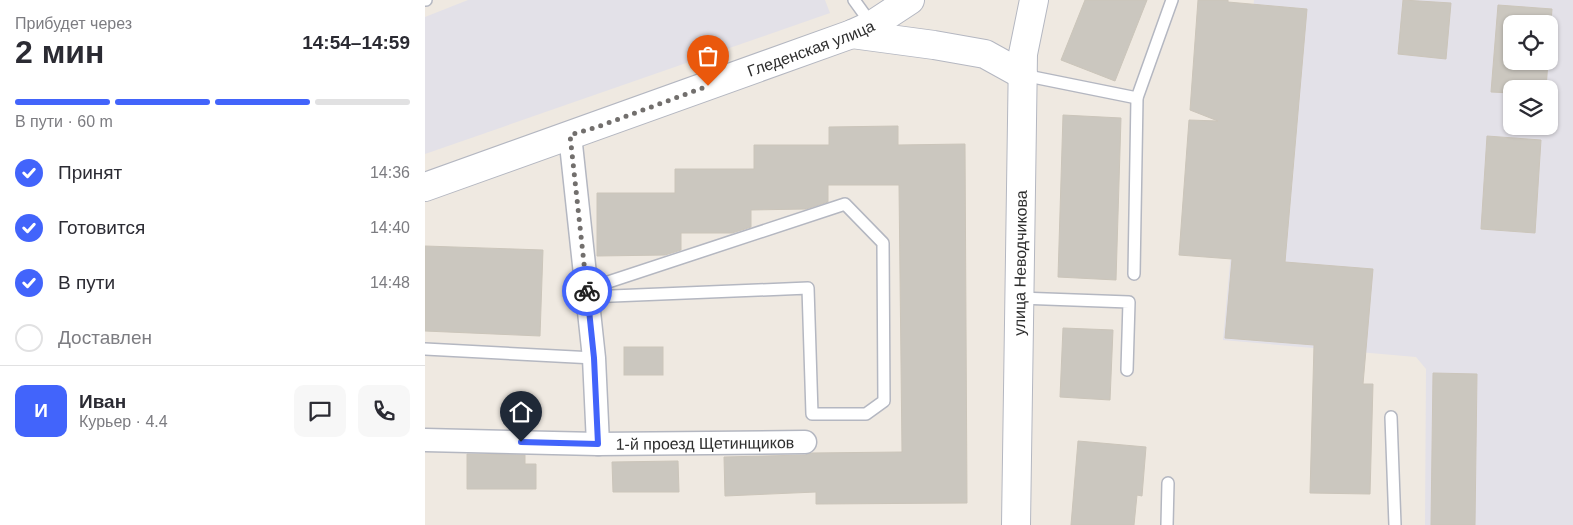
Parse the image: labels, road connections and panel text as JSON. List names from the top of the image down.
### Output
{
  "streets": {
    "main road": ["Гледенская улица", "улица Неводчикова"],
    "street": ["1-й проезд Щетинщиков"]
  },
  "page": {
    "heading": ["2 мин", "Прибудет через", "14:54–14:59"],
    "panel": ["Иван", "Курьер · 4.4"],
    "bar": "В пути · 60 m",
    "list": [
      ["Принят", "14:36"],
      ["Готовится", "14:40"],
      ["В пути", "14:48"],
      "Доставлен"
    ],
    "round": "И"
  }
}
